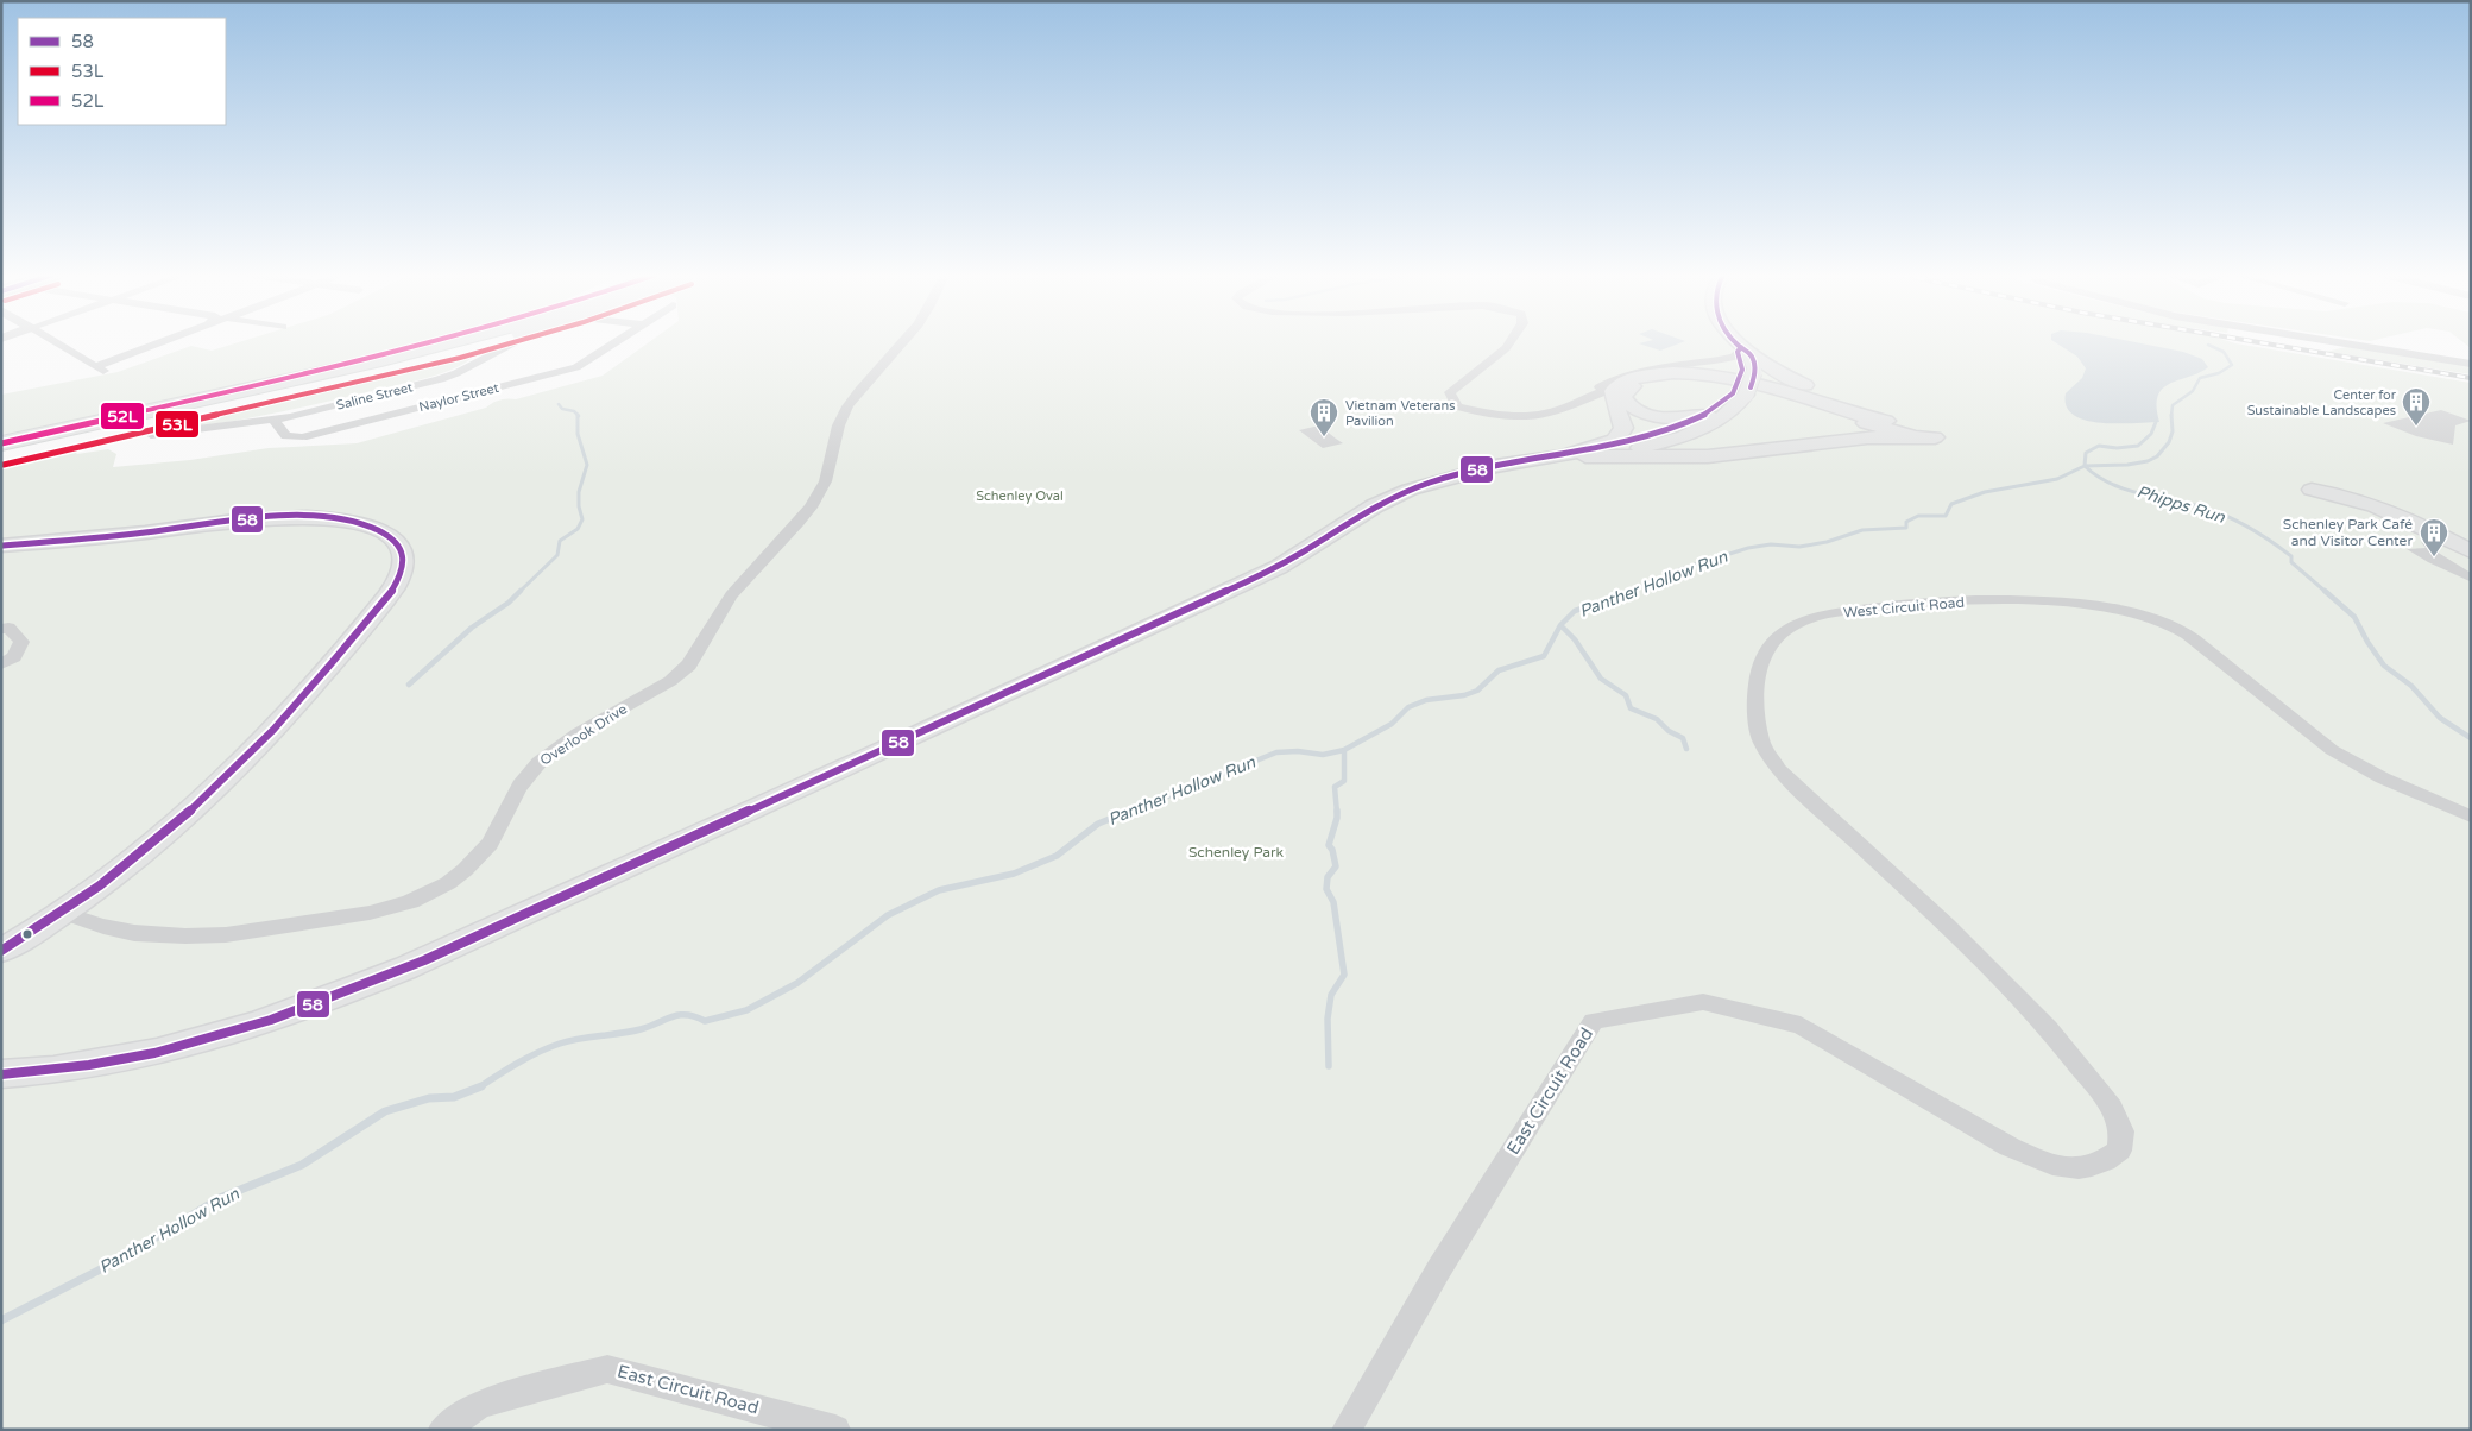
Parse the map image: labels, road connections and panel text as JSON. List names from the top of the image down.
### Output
{
  "streets": {
    "street": [
      "Saline Street",
      "Naylor Street",
      "West Circuit Road",
      "Overlook Drive",
      "East Circuit Road"
    ]
  },
  "crossings": [
    ["Saline Street", "Naylor Street"],
    ["West Circuit Road", "East Circuit Road"]
  ],
  "water": ["Phipps Run", "Panther Hollow Run"],
  "parks": ["Schenley Oval", "Schenley Park"],
  "places": {
    "building": ["Center for Sustainable Landscapes", "Vietnam Veterans Pavilion", "Schenley Park Café and Visitor Center"]
  },
  "lines": ["transit line 58", "transit line 53L", "transit line 52L"],
  "legend": ["58", "53L", "52L"]
}
